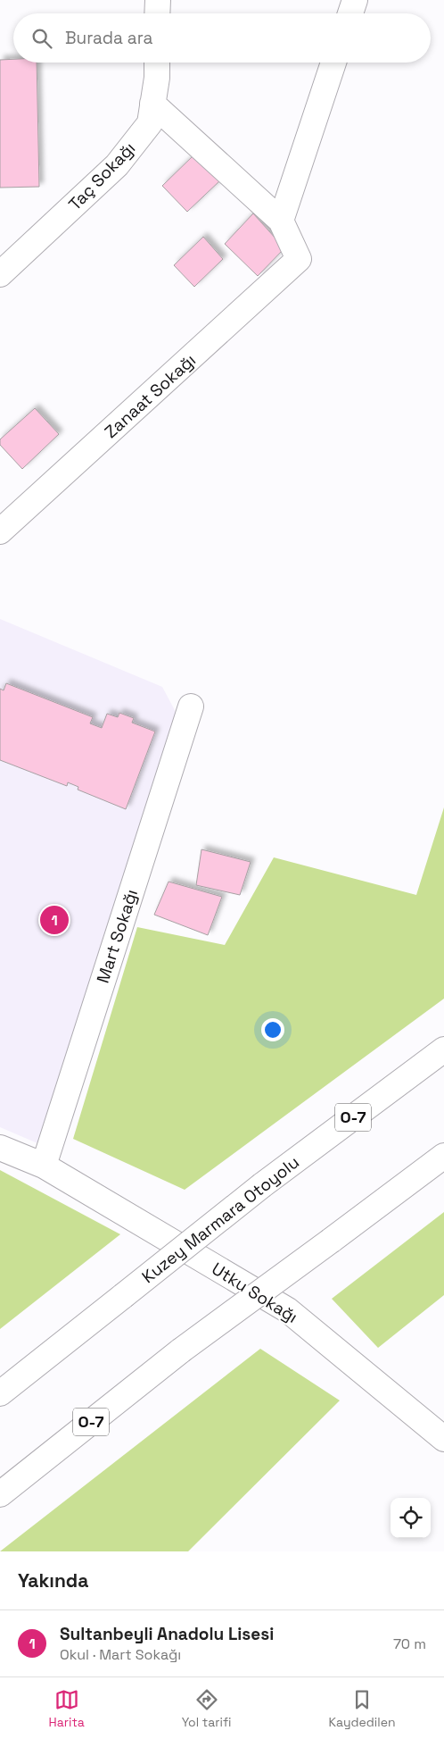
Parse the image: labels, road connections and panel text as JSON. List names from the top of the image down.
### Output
{
  "streets": {
    "main road": [
      "Taç Sokağı",
      "Zanaat Sokağı",
      "Mart Sokağı",
      "O-7",
      "Kuzey Marmara Otoyolu",
      "Utku Sokağı"
    ]
  },
  "crossings": [
    ["Mart Sokağı", "Utku Sokağı"]
  ],
  "page": {
    "search": "Burada ara",
    "pins": "1",
    "heading": "Yakında",
    "list": [
      {
        "mark": "1",
        "name": "Sultanbeyli Anadolu Lisesi",
        "note": "Okul · Mart Sokağı",
        "value": "70 m"
      }
    ],
    "nav": ["Harita", "Yol tarifi", "Kaydedilen"]
  }
}
